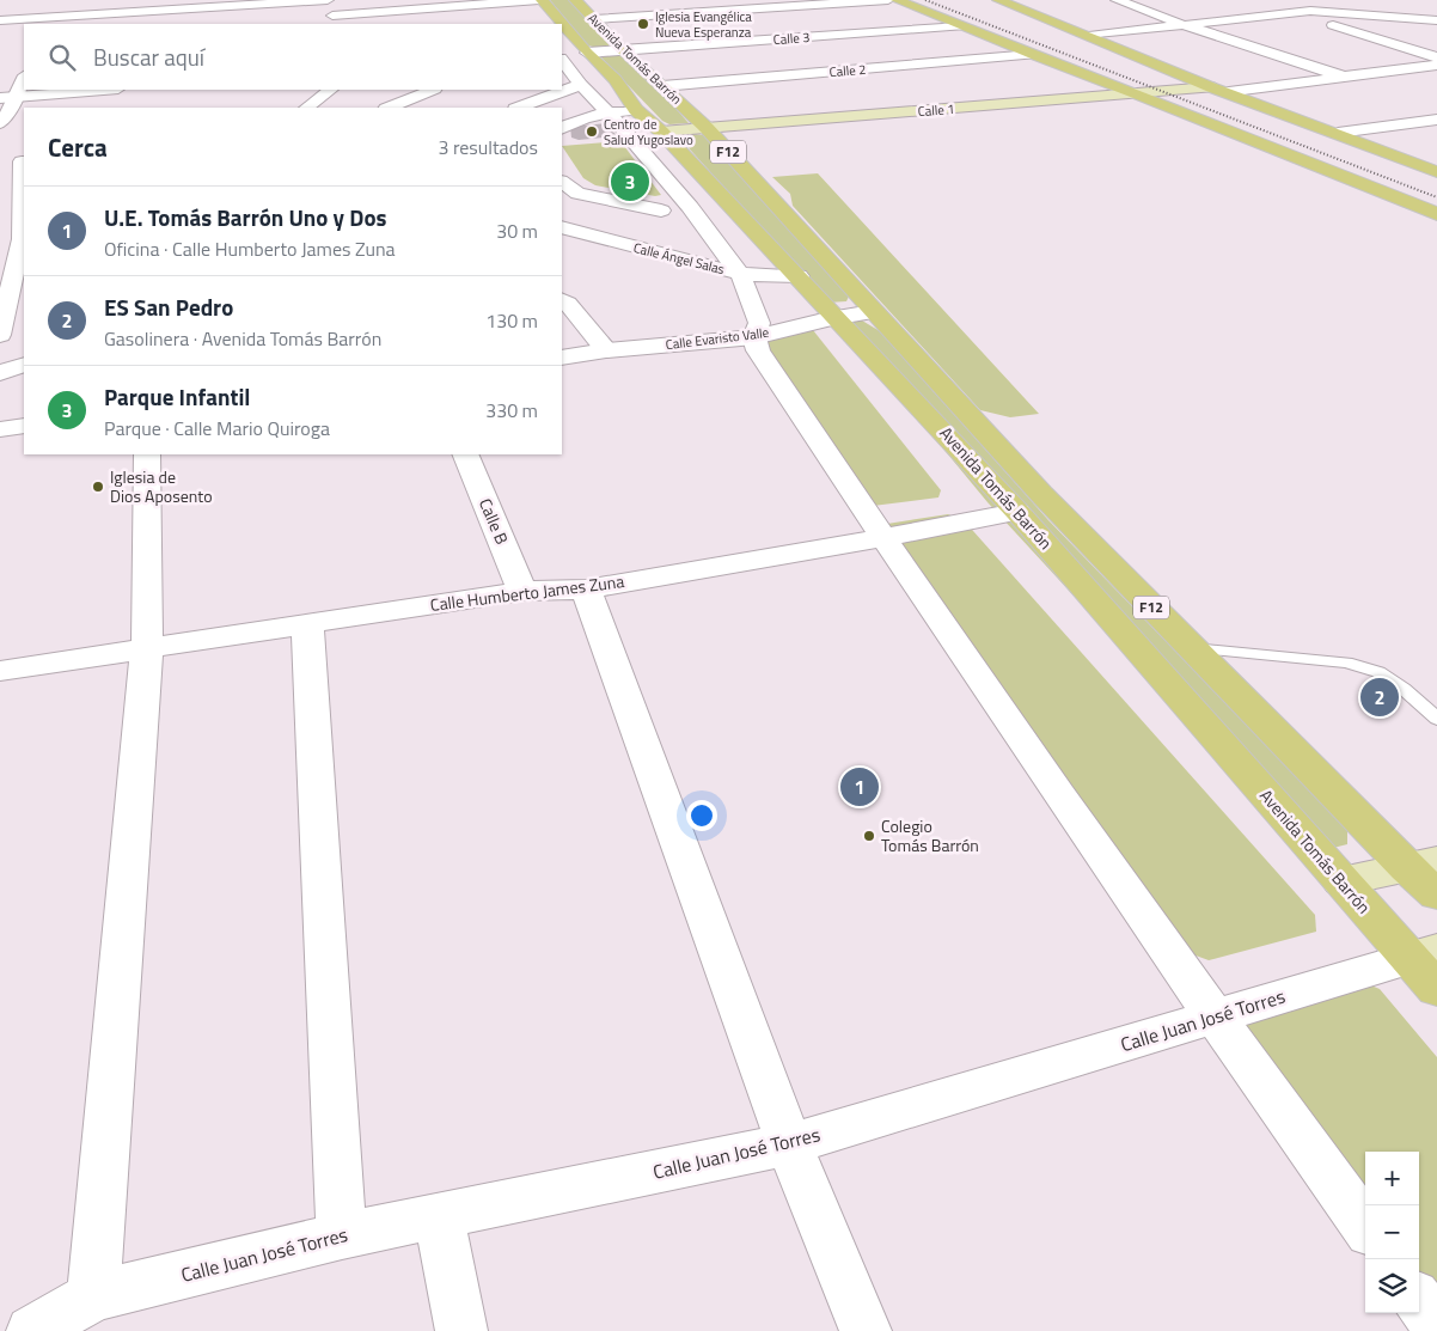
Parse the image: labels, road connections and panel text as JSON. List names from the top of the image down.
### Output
{
  "streets": {
    "main road": ["Avenida Tomás Barrón", "Calle 1", "F12"],
    "street": [
      "Calle 3",
      "Calle 2",
      "Calle Ángel Salas",
      "Calle Evaristo Valle",
      "Calle B",
      "Calle Humberto James Zuna",
      "Calle Juan José Torres"
    ]
  },
  "crossings": [
    ["Calle 3", "Avenida Tomás Barrón"],
    ["Avenida Tomás Barrón", "Calle 2"],
    ["Avenida Tomás Barrón", "Calle 1"],
    ["Avenida Tomás Barrón", "Calle Ángel Salas"],
    ["Avenida Tomás Barrón", "Calle Evaristo Valle"],
    ["Avenida Tomás Barrón", "Calle Humberto James Zuna"],
    ["Avenida Tomás Barrón", "Calle Juan José Torres"],
    ["Calle B", "Calle Humberto James Zuna"]
  ],
  "places": [
    "Iglesia Evangélica Nueva Esperanza",
    "Centro de Salud Yugoslavo",
    "Iglesia de Dios Aposento",
    "Colegio Tomás Barrón"
  ],
  "page": {
    "search": "Buscar aquí",
    "heading": ["Cerca", "3 resultados"],
    "pins": ["3", "2", "1"],
    "list": [
      {
        "mark": "1",
        "name": "U.E. Tomás Barrón Uno y Dos",
        "note": "Oficina · Calle Humberto James Zuna",
        "value": "30 m"
      },
      {
        "mark": "2",
        "name": "ES San Pedro",
        "note": "Gasolinera · Avenida Tomás Barrón",
        "value": "130 m"
      },
      {
        "mark": "3",
        "name": "Parque Infantil",
        "note": "Parque · Calle Mario Quiroga",
        "value": "330 m"
      }
    ],
    "map_buttons": ["+", "−"]
  }
}
